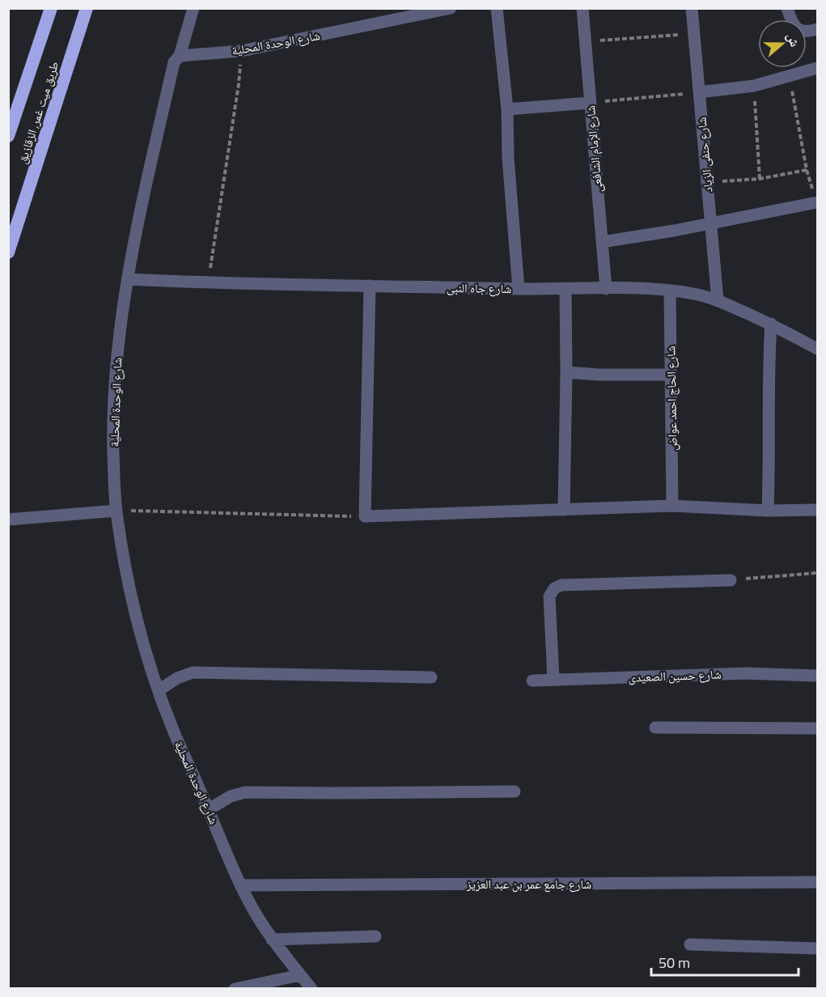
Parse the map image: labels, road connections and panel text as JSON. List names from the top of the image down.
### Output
{
  "streets": {
    "highway": ["طريق ميت غمر, الزقازيق"],
    "street": [
      "شارع الوحدة المحلية",
      "شارع الإمام الشافعى",
      "شارع حنفى الزياد",
      "شارع جاه النبى",
      "شارع الحاج احمد عواض",
      "شارع حسين الصعيدى",
      "شارع جامع عمر بن عبد العزيز"
    ]
  },
  "crossings": [
    ["شارع الوحدة المحلية", "شارع جاه النبى"],
    ["شارع الوحدة المحلية", "شارع جامع عمر بن عبد العزيز"],
    ["شارع الإمام الشافعى", "شارع جاه النبى"],
    ["شارع حنفى الزياد", "شارع جاه النبى"],
    ["شارع جاه النبى", "شارع الحاج احمد عواض"]
  ],
  "scale_bar": "50 m",
  "north": "right"
}
